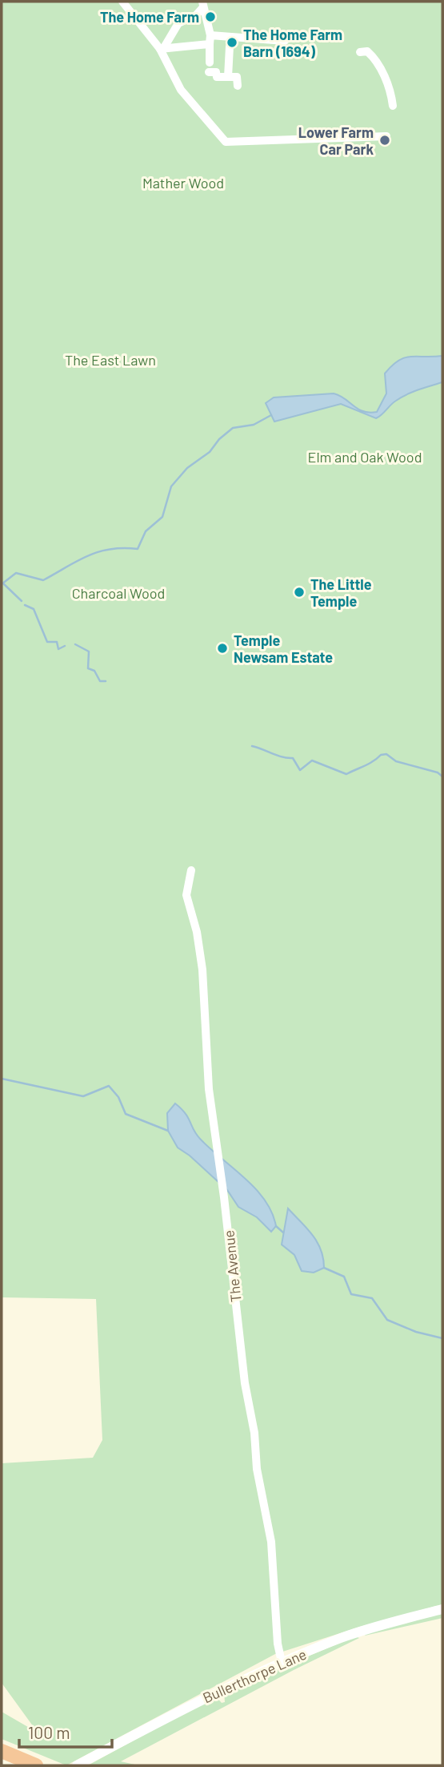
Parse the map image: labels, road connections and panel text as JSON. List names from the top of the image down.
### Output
{
  "streets": {
    "street": ["The Avenue", "Bullerthorpe Lane"]
  },
  "crossings": [
    ["The Avenue", "Bullerthorpe Lane"]
  ],
  "parks": [
    "Mather Wood",
    "The East Lawn",
    "Elm and Oak Wood",
    "Charcoal Wood"
  ],
  "places": [
    "The Home Farm",
    "The Home Farm Barn (1694)",
    "Lower Farm Car Park",
    "The Little Temple",
    "Temple Newsam Estate"
  ],
  "scale_bar": "100 m"
}
